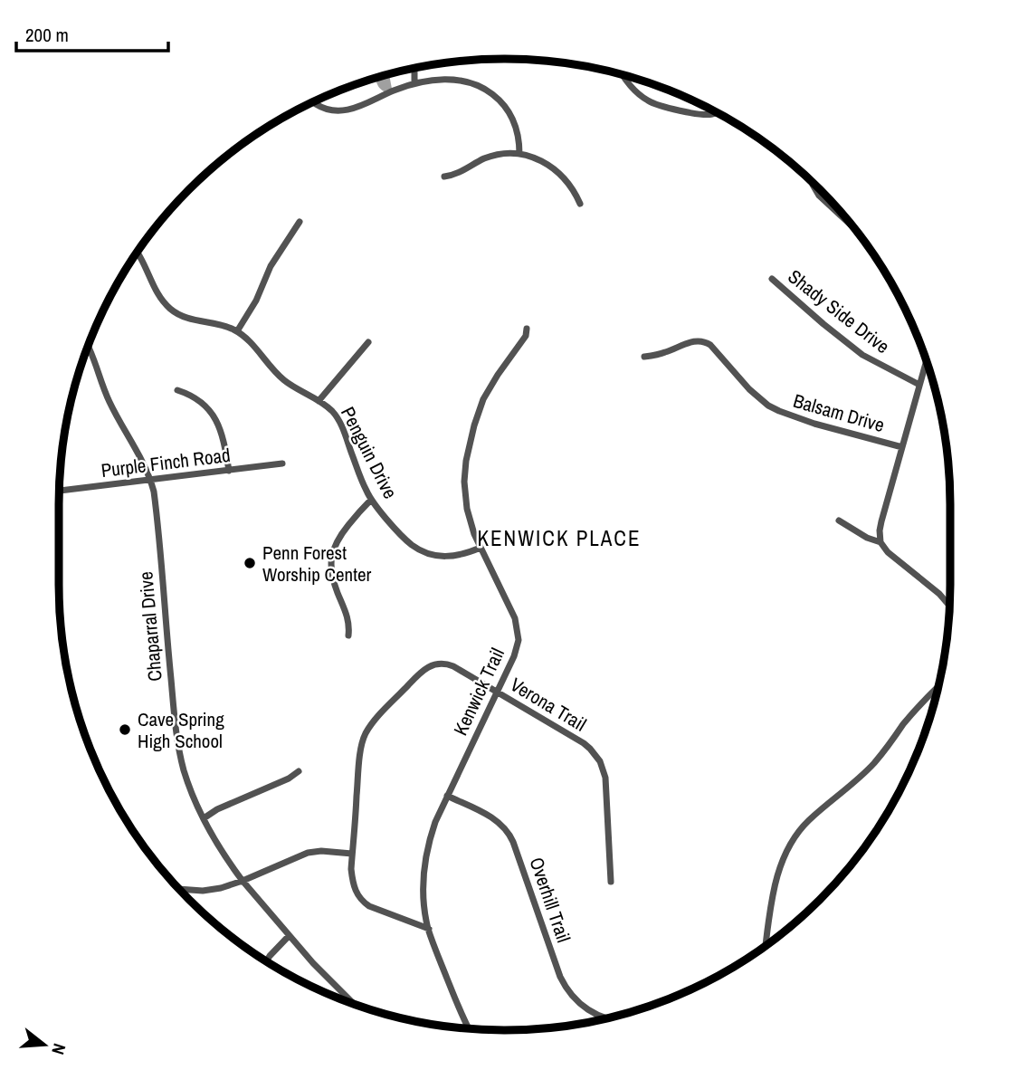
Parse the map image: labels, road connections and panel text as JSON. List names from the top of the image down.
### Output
{
  "streets": {
    "street": [
      "Shady Side Drive",
      "Balsam Drive",
      "Penguin Drive",
      "Purple Finch Road",
      "Chaparral Drive",
      "Kenwick Trail",
      "Verona Trail",
      "Overhill Trail"
    ]
  },
  "crossings": [
    ["Penguin Drive", "Kenwick Trail"],
    ["Purple Finch Road", "Chaparral Drive"],
    ["Kenwick Trail", "Verona Trail"],
    ["Kenwick Trail", "Overhill Trail"]
  ],
  "districts": ["KENWICK PLACE"],
  "places": ["Penn Forest Worship Center", "Cave Spring High School"],
  "scale_bar": "200 m",
  "north": "right"
}
